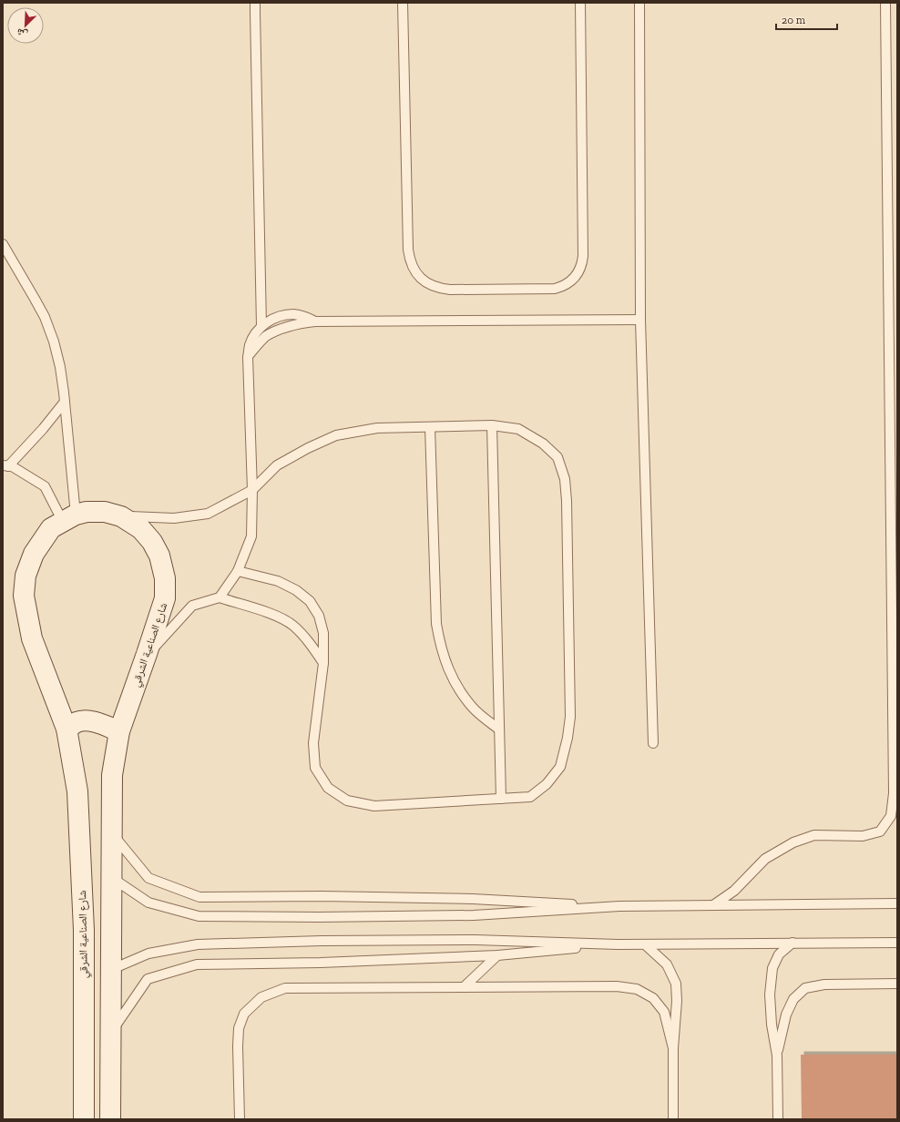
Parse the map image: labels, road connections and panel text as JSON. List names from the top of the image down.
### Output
{
  "streets": {
    "main road": ["شارع الصناعية الشرقي"]
  },
  "scale_bar": "20 m",
  "north": "bottom left"
}
